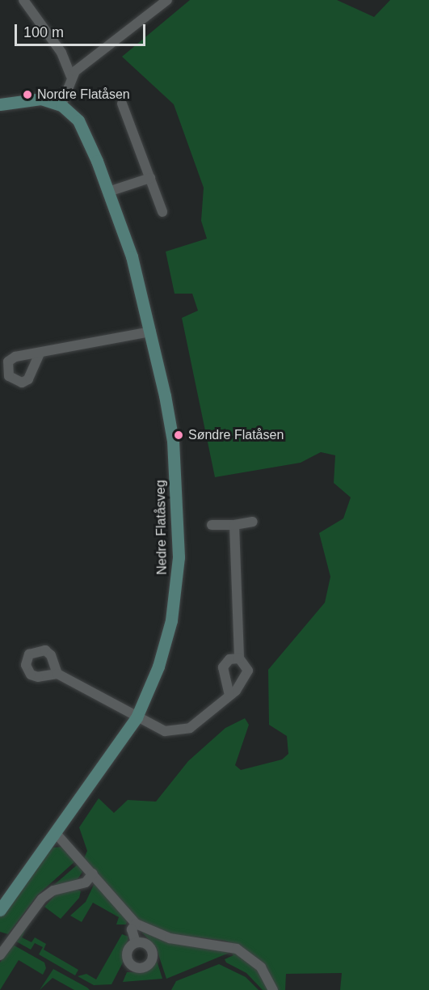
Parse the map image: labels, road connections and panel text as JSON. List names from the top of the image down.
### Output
{
  "streets": {
    "street": ["Nedre Flatåsveg"]
  },
  "places": ["Nordre Flatåsen", "Søndre Flatåsen"],
  "scale_bar": "100 m"
}
